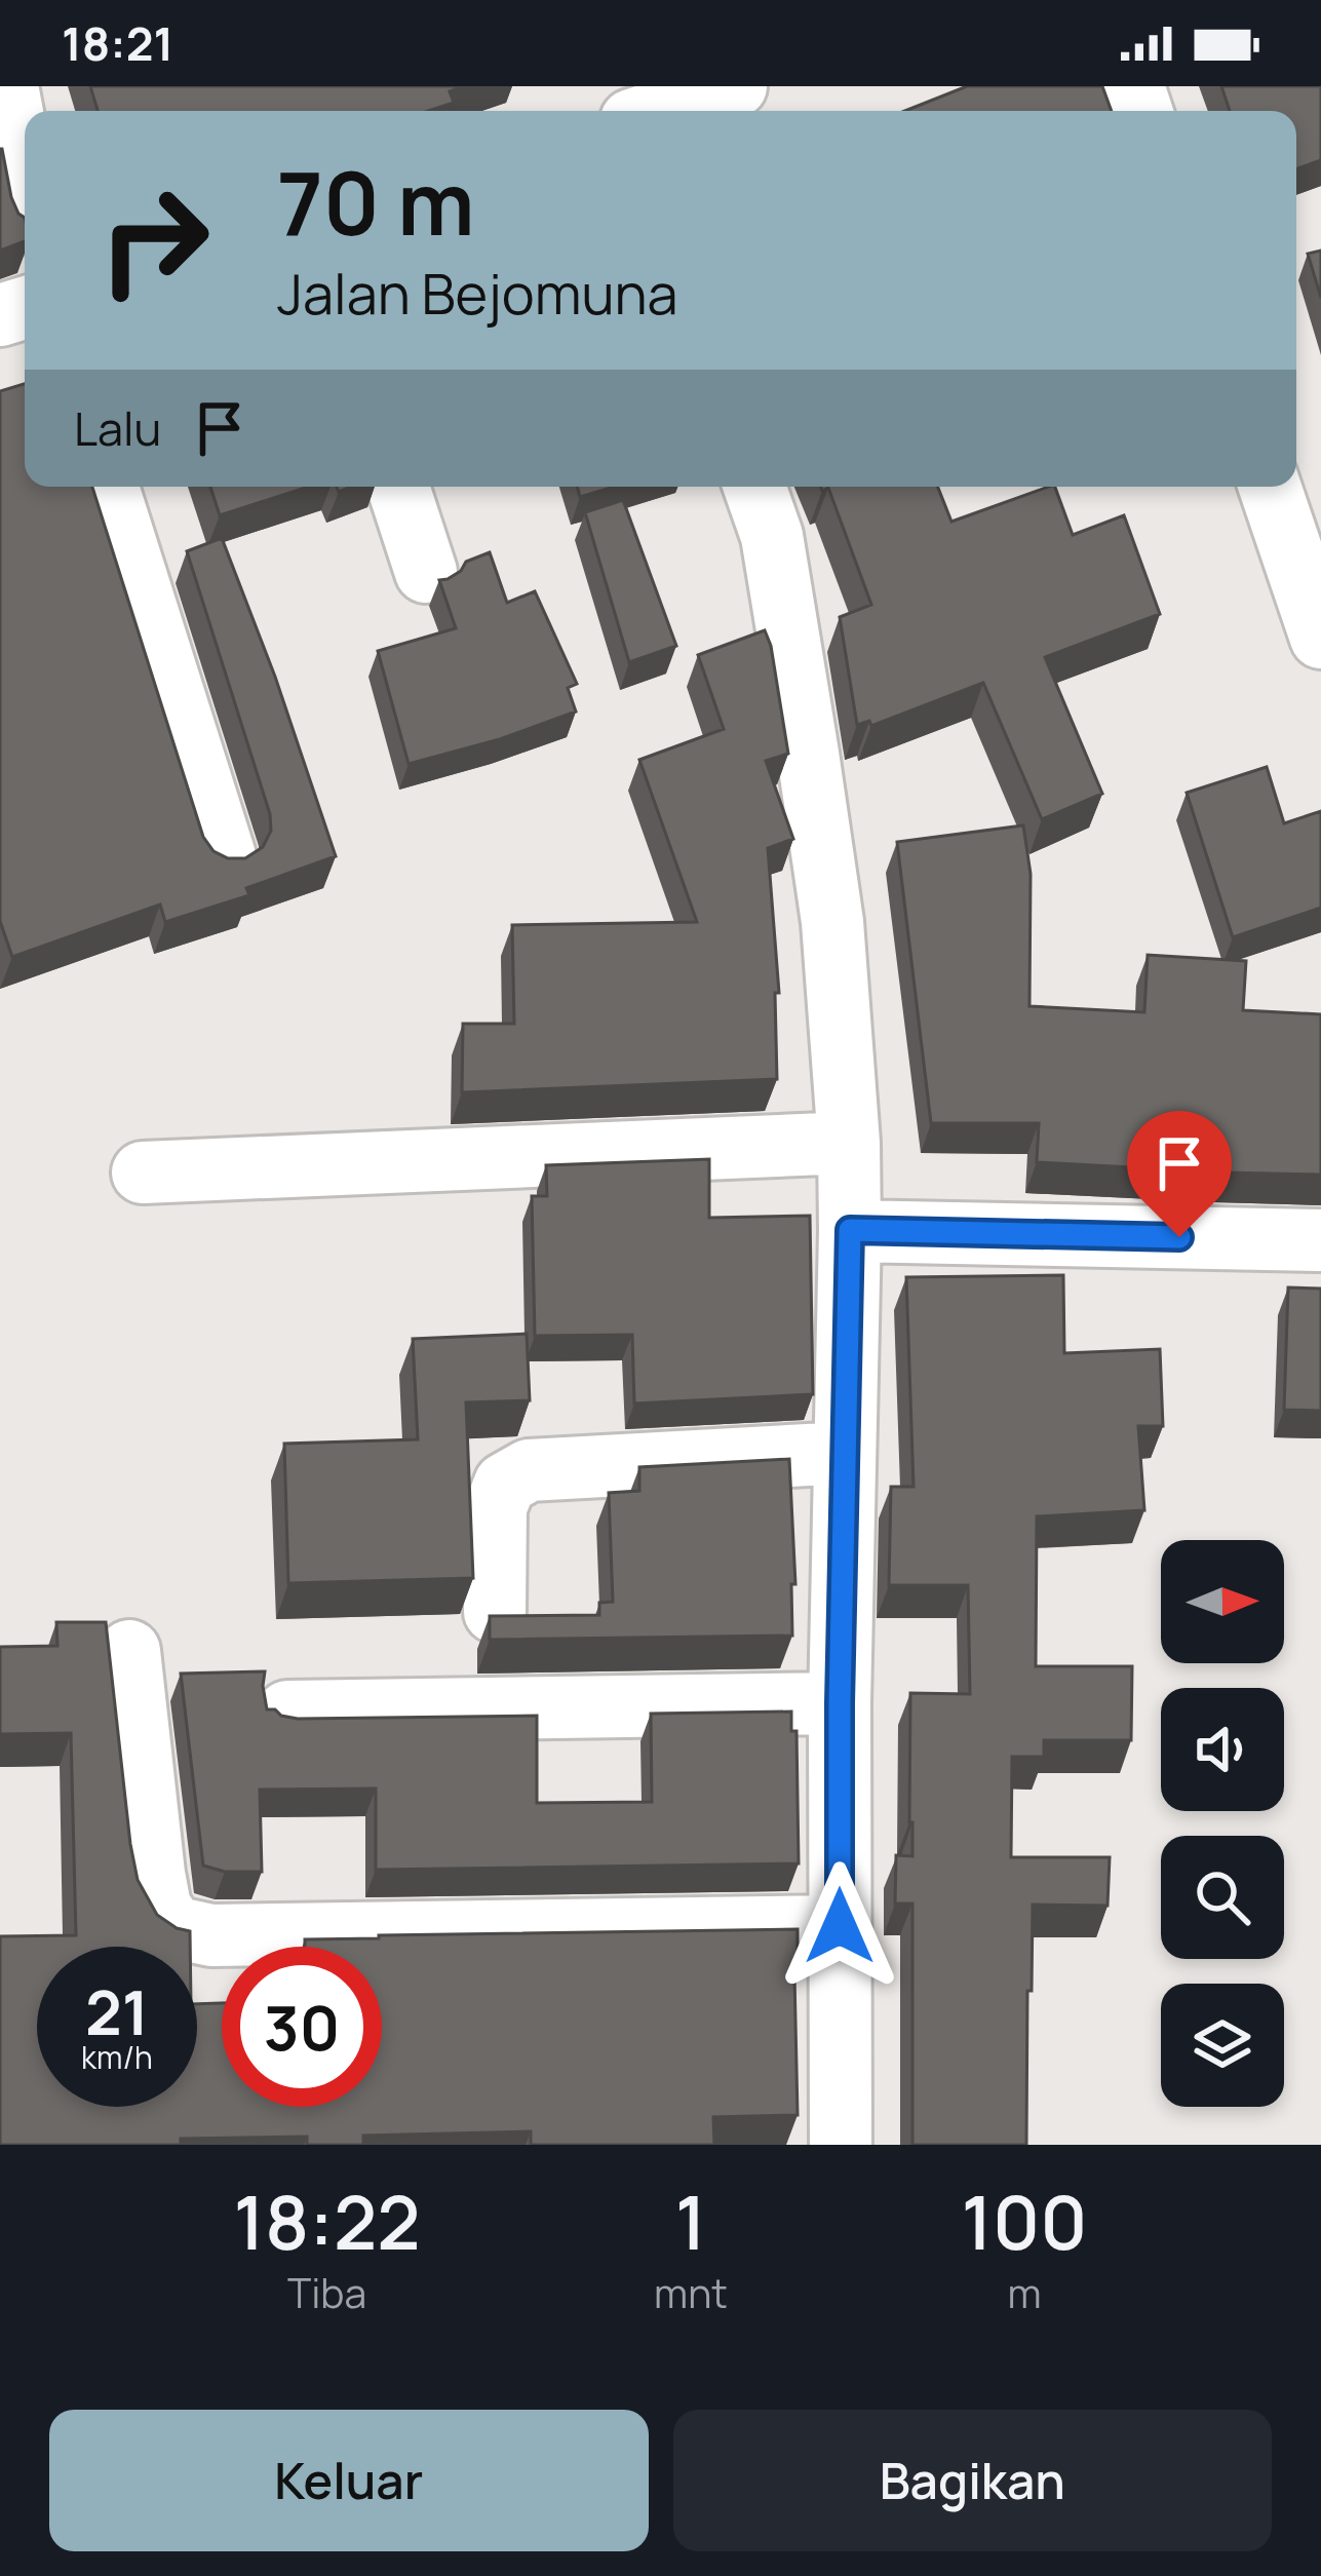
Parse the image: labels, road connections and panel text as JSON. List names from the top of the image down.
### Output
{
  "north": "right",
  "page": {
    "status": "18:21",
    "turn": ["70 m", "Jalan Bejomuna"],
    "then": "Lalu",
    "speed": "21 km/h",
    "limit": "30",
    "eta": [
      "18:22",
      "Tiba",
      "1",
      "mnt",
      "100",
      "m"
    ],
    "buttons": ["Keluar", "Bagikan"]
  }
}
